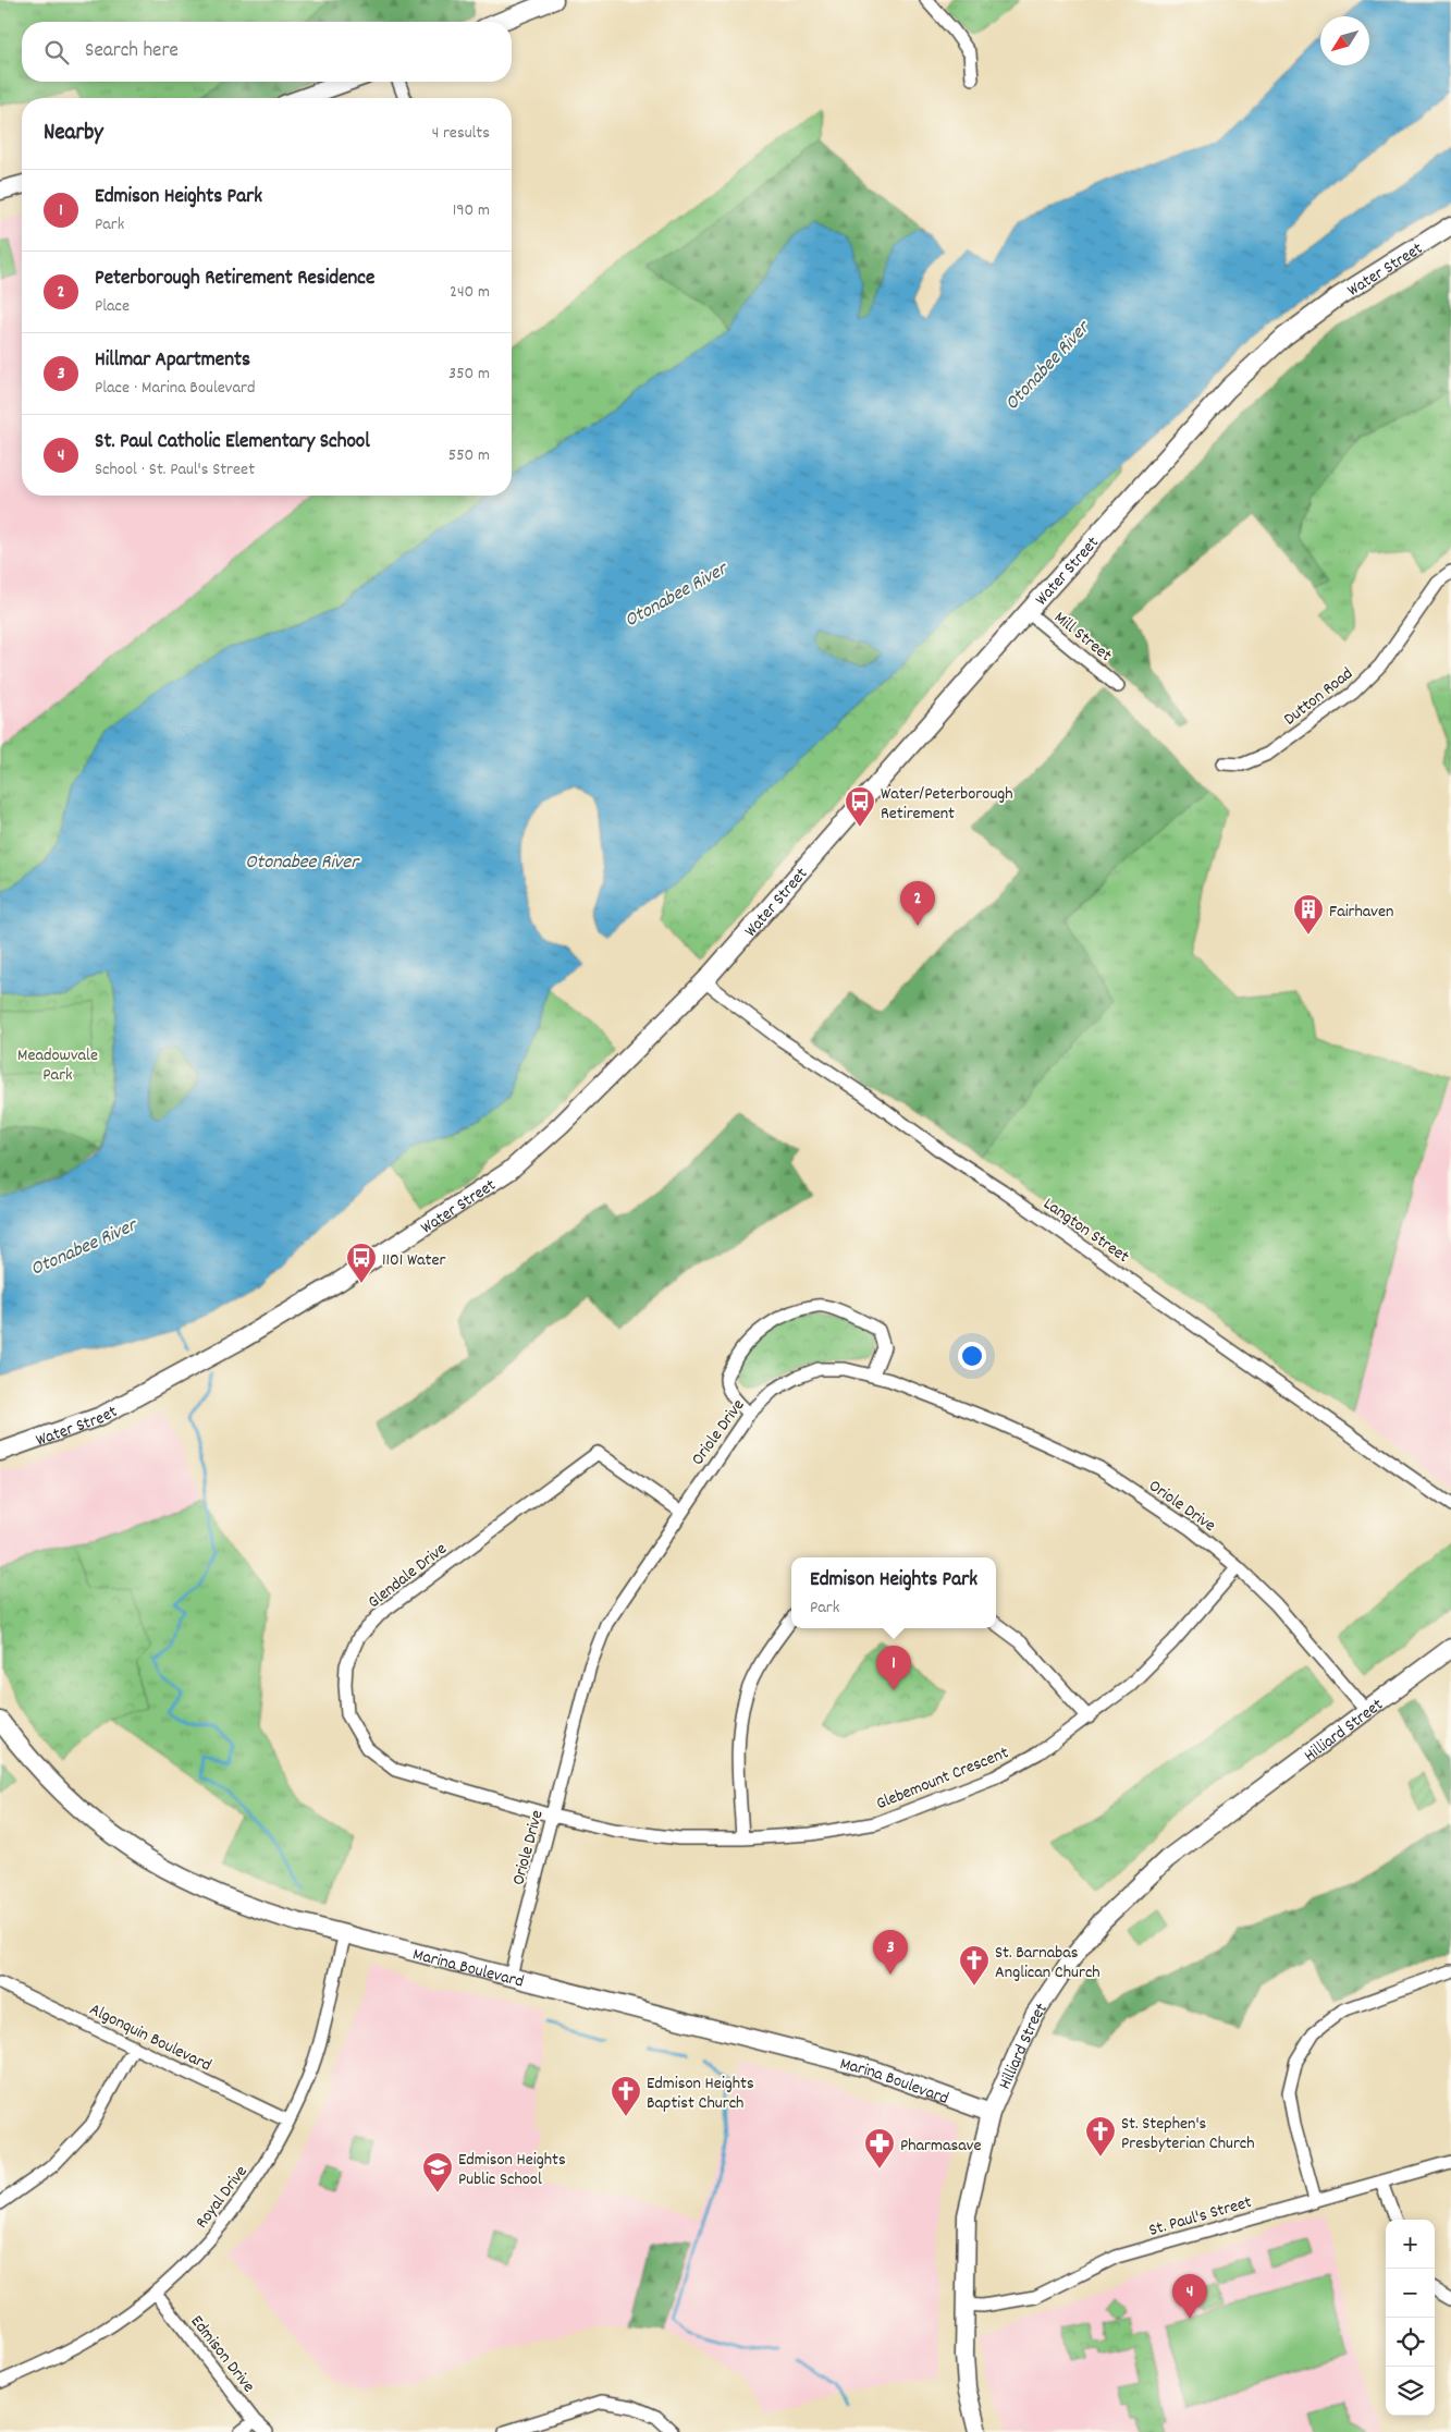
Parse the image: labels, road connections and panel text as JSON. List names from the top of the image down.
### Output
{
  "streets": {
    "main road": ["Water Street", "Hilliard Street", "Marina Boulevard"],
    "street": [
      "Mill Street",
      "Dutton Road",
      "Langton Street",
      "Oriole Drive",
      "Glendale Drive",
      "Glebemount Crescent",
      "Algonquin Boulevard",
      "Royal Drive",
      "St. Paul's Street",
      "Edmison Drive"
    ]
  },
  "crossings": [
    ["Water Street", "Mill Street"],
    ["Water Street", "Langton Street"],
    ["Oriole Drive", "Glendale Drive"],
    ["Oriole Drive", "Hilliard Street"],
    ["Oriole Drive", "Glebemount Crescent"],
    ["Oriole Drive", "Marina Boulevard"],
    ["Glendale Drive", "Glebemount Crescent"],
    ["Hilliard Street", "Marina Boulevard"],
    ["Hilliard Street", "St. Paul's Street"],
    ["Marina Boulevard", "Royal Drive"],
    ["Algonquin Boulevard", "Royal Drive"],
    ["Royal Drive", "Edmison Drive"]
  ],
  "water": ["Otonabee River"],
  "parks": ["Meadowvale Park"],
  "places": {
    "bus stop": ["Water/Peterborough Retirement", "1101 Water"],
    "building": ["Fairhaven"],
    "church": ["St. Barnabas Anglican Church", "Edmison Heights Baptist Church", "St. Stephen's Presbyterian Church"],
    "pharmacy": ["Pharmasave"],
    "school or university": ["Edmison Heights Public School"]
  },
  "north": "bottom left",
  "page": {
    "search": "Search here",
    "heading": ["Nearby", "4 results"],
    "list": [
      {
        "mark": "1",
        "name": "Edmison Heights Park",
        "note": "Park",
        "value": "190 m"
      },
      {
        "mark": "2",
        "name": "Peterborough Retirement Residence",
        "note": "Place",
        "value": "240 m"
      },
      {
        "mark": "3",
        "name": "Hillmar Apartments",
        "note": "Place · Marina Boulevard",
        "value": "350 m"
      },
      {
        "mark": "4",
        "name": "St. Paul Catholic Elementary School",
        "note": "School · St. Paul's Street",
        "value": "550 m"
      }
    ],
    "pins": [
      "2",
      "1",
      "3",
      "4"
    ],
    "popup": ["Edmison Heights Park", "Park"],
    "map_buttons": ["+", "−"]
  }
}
